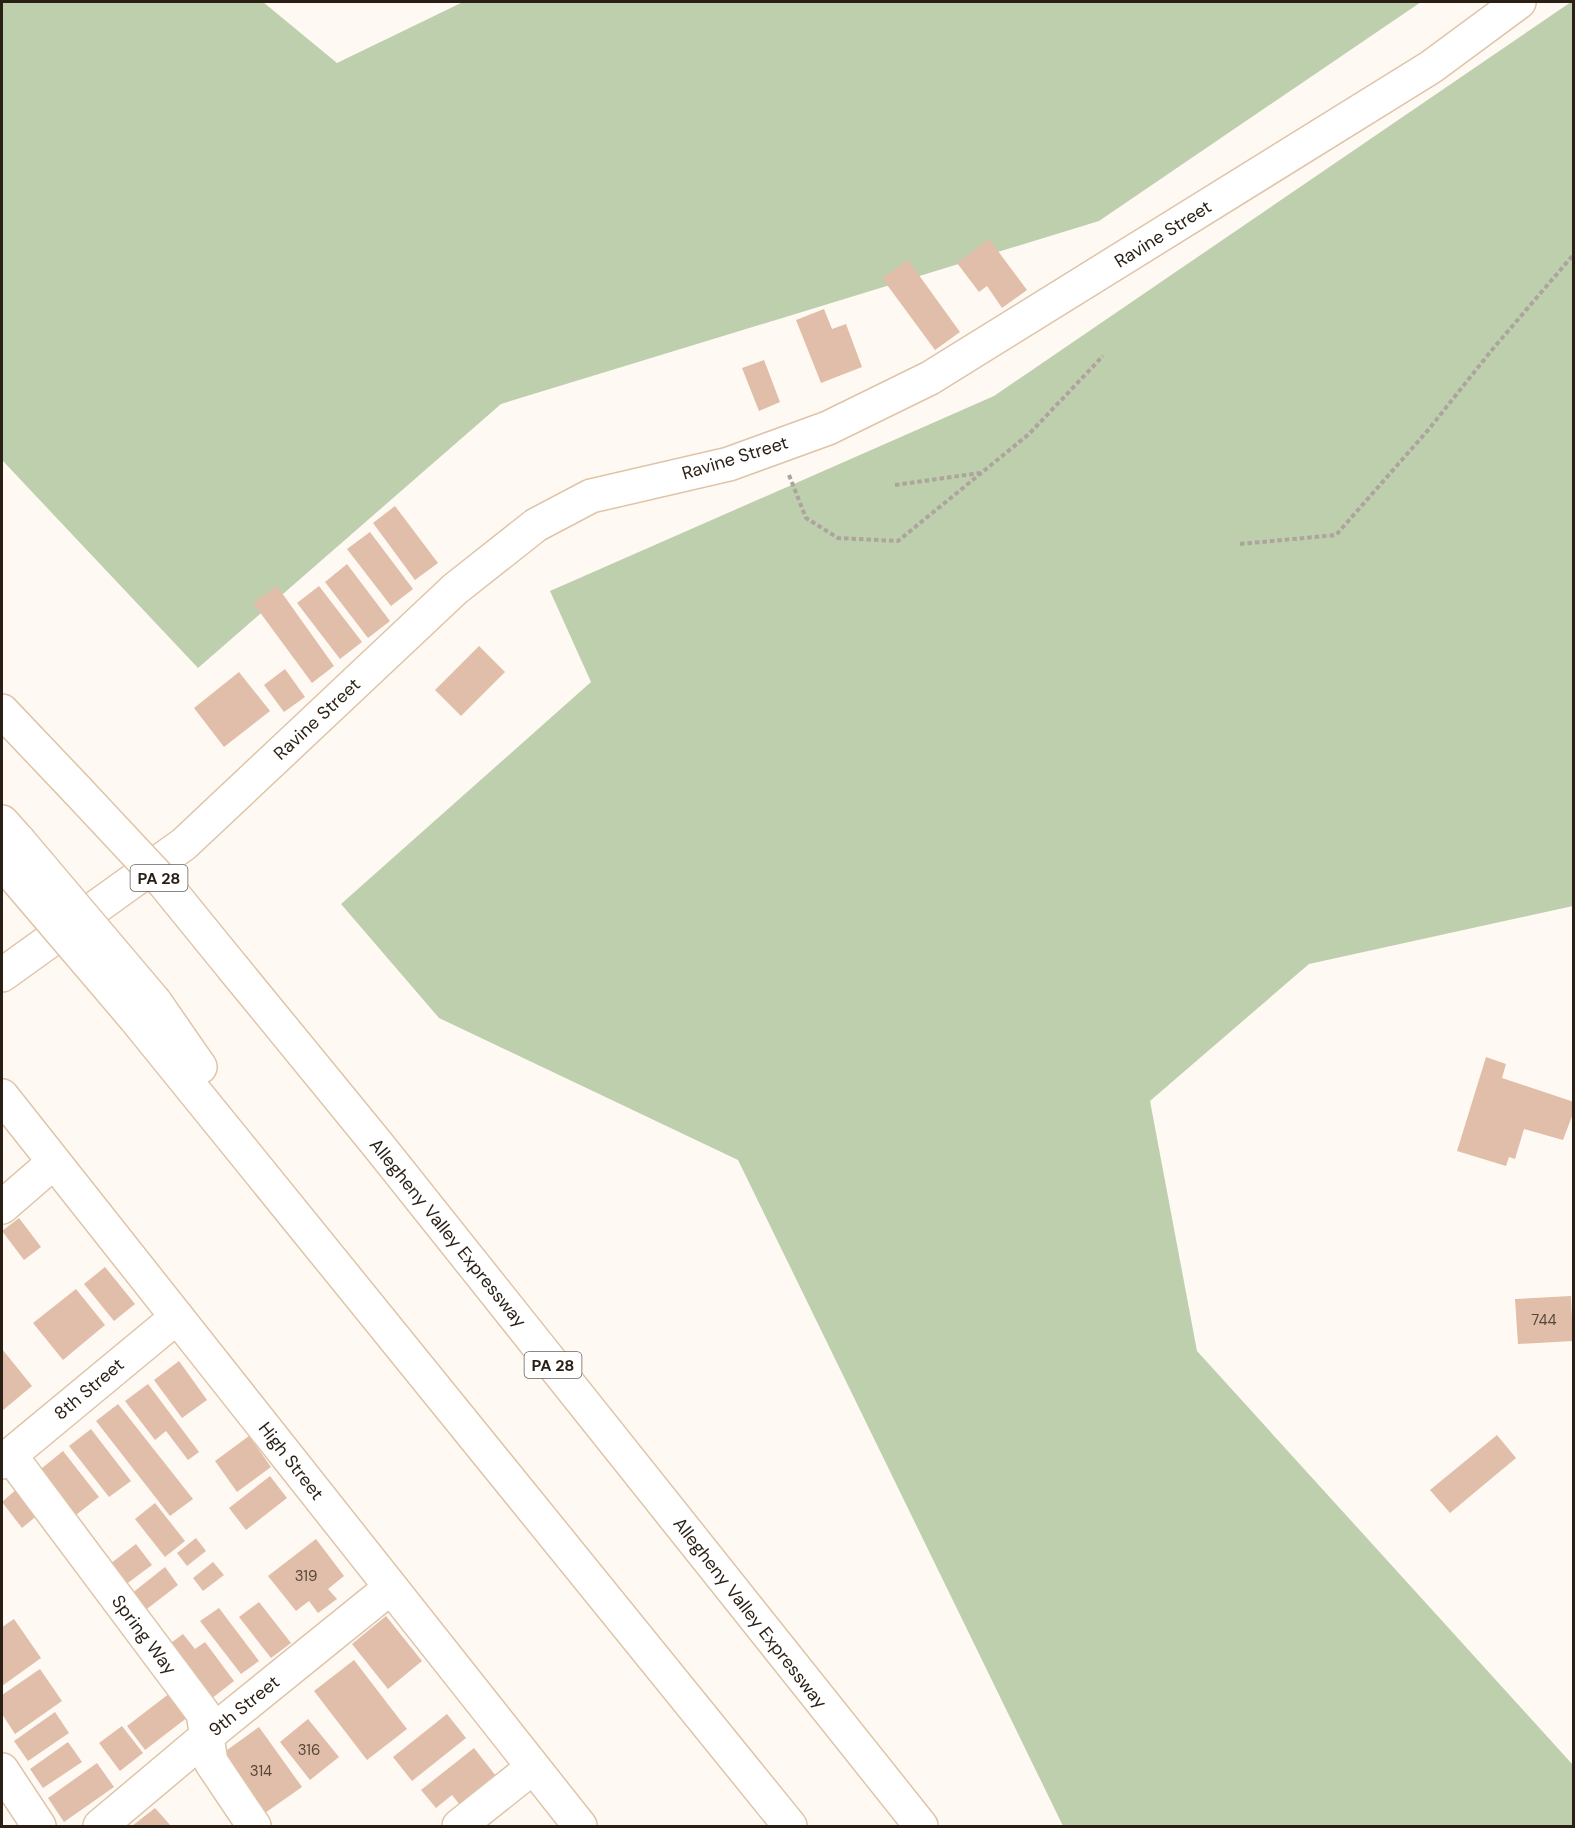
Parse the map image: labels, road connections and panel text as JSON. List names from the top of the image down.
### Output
{
  "streets": {
    "main road": [
      "Ravine Street",
      "PA 28",
      "Allegheny Valley Expressway",
      "8th Street",
      "High Street",
      "Spring Way",
      "9th Street"
    ]
  },
  "crossings": [
    ["8th Street", "High Street"],
    ["8th Street", "Spring Way"],
    ["High Street", "9th Street"],
    ["Spring Way", "9th Street"]
  ],
  "house_numbers": [
    "744",
    "319",
    "316",
    "314"
  ]
}
